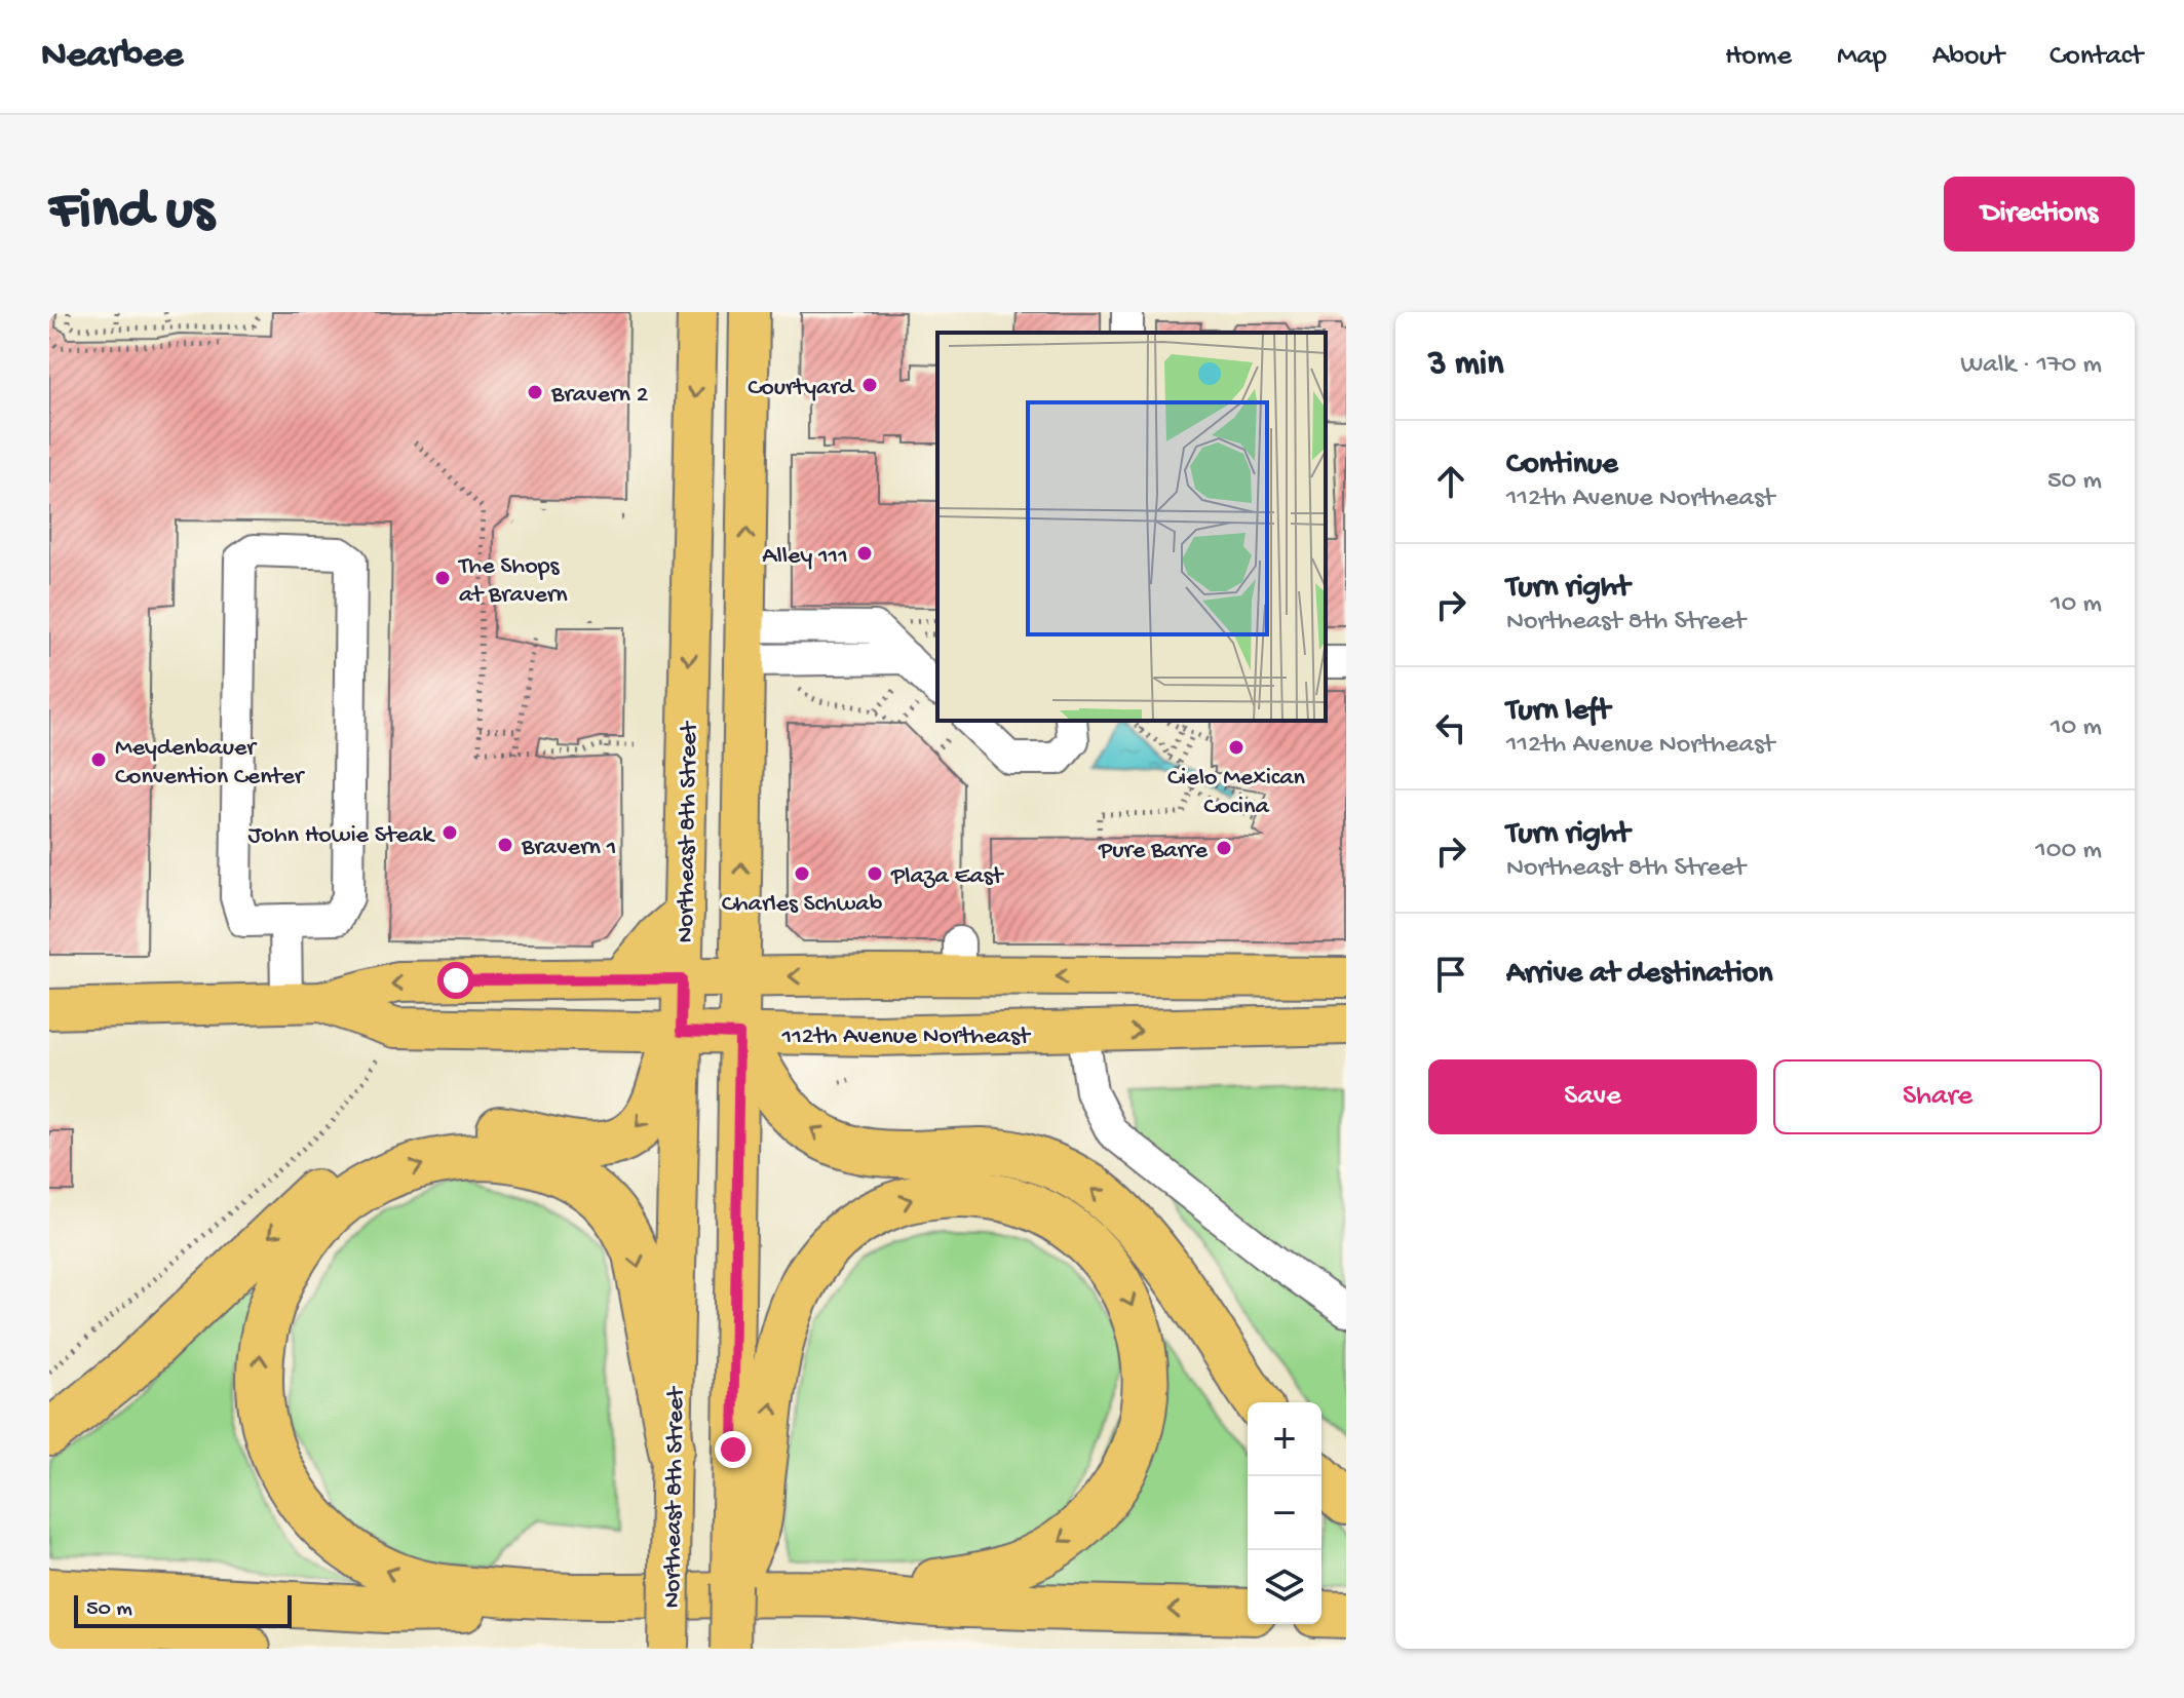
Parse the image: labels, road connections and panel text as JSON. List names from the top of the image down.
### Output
{
  "streets": {
    "main road": ["Northeast 8th Street", "112th Avenue Northeast"]
  },
  "crossings": [
    ["Northeast 8th Street", "112th Avenue Northeast"]
  ],
  "places": [
    "Courtyard",
    "Bravern 2",
    "Alley 111",
    "The Shops at Bravern",
    "Cielo Mexican Cocina",
    "Meydenbauer Convention Center",
    "John Howie Steak",
    "Bravern 1",
    "Pure Barre",
    "Charles Schwab",
    "Plaza East"
  ],
  "scale_bar": "50 m",
  "page": {
    "header": "Nearbee",
    "nav": [
      "Home",
      "Map",
      "About",
      "Contact"
    ],
    "buttons": [
      "Directions",
      ["Save", "Share"]
    ],
    "title": "Find us",
    "heading": ["3 min", "Walk · 170 m"],
    "list": [
      ["Continue", "112th Avenue Northeast", "50 m"],
      ["Turn right", "Northeast 8th Street", "10 m"],
      ["Turn left", "112th Avenue Northeast", "10 m"],
      ["Turn right", "Northeast 8th Street", "100 m"],
      "Arrive at destination"
    ],
    "map_buttons": ["+", "−"],
    "scale": "50 m"
  }
}
